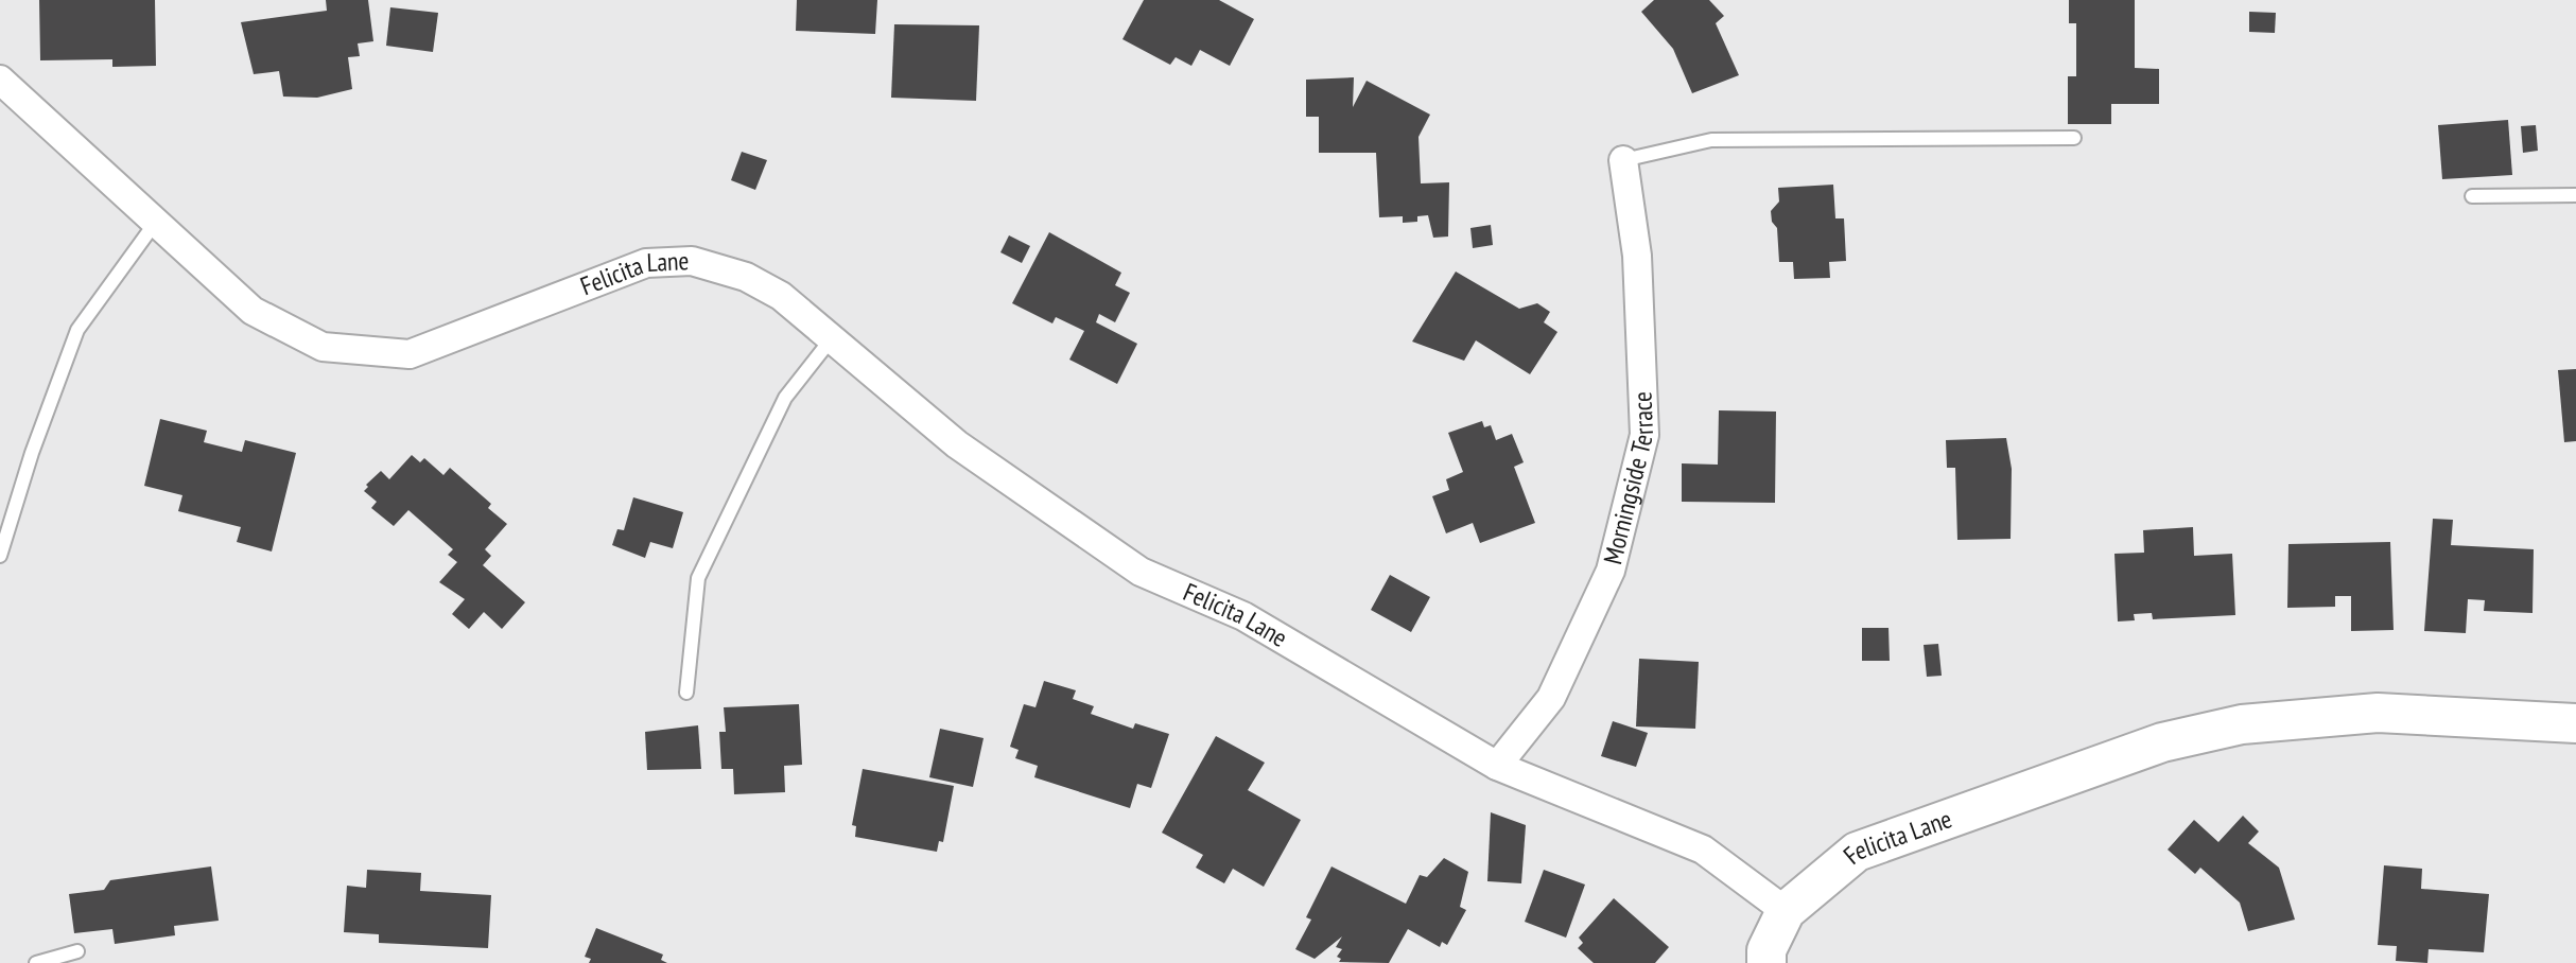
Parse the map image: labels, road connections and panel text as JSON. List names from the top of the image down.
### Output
{
  "streets": {
    "street": ["Felicita Lane", "Morningside Terrace"]
  },
  "crossings": [
    ["Felicita Lane", "Morningside Terrace"]
  ]
}
